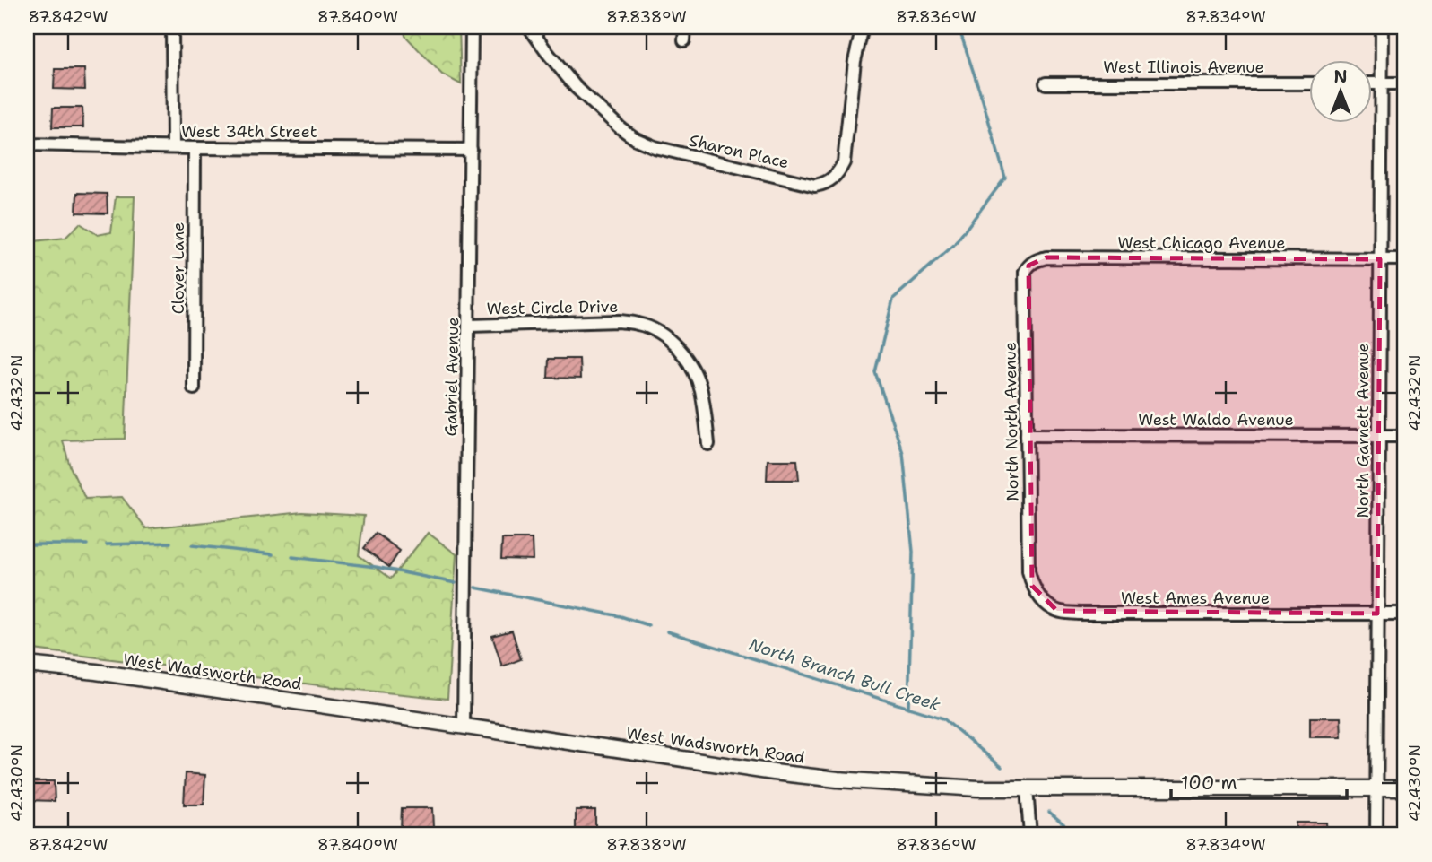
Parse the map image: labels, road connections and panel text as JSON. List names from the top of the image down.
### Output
{
  "streets": {
    "main road": ["West Wadsworth Road"],
    "street": [
      "West Illinois Avenue",
      "West 34th Street",
      "Sharon Place",
      "West Chicago Avenue",
      "Clover Lane",
      "West Circle Drive",
      "Gabriel Avenue",
      "West Waldo Avenue",
      "North North Avenue",
      "North Garnett Avenue",
      "West Ames Avenue"
    ]
  },
  "crossings": [
    ["West 34th Street", "Clover Lane"],
    ["West 34th Street", "Gabriel Avenue"],
    ["West Chicago Avenue", "North North Avenue"],
    ["West Chicago Avenue", "North Garnett Avenue"],
    ["West Circle Drive", "Gabriel Avenue"],
    ["Gabriel Avenue", "West Wadsworth Road"],
    ["West Waldo Avenue", "North North Avenue"],
    ["West Waldo Avenue", "North Garnett Avenue"],
    ["North North Avenue", "West Ames Avenue"],
    ["North Garnett Avenue", "West Ames Avenue"],
    ["North Garnett Avenue", "West Wadsworth Road"]
  ],
  "water": ["North Branch Bull Creek"],
  "scale_bar": "100 m",
  "north": "top",
  "coordinates": [
    "87.842°W",
    "87.840°W",
    "87.838°W",
    "87.836°W",
    "87.834°W",
    "42.432°N",
    "42.430°N"
  ]
}
